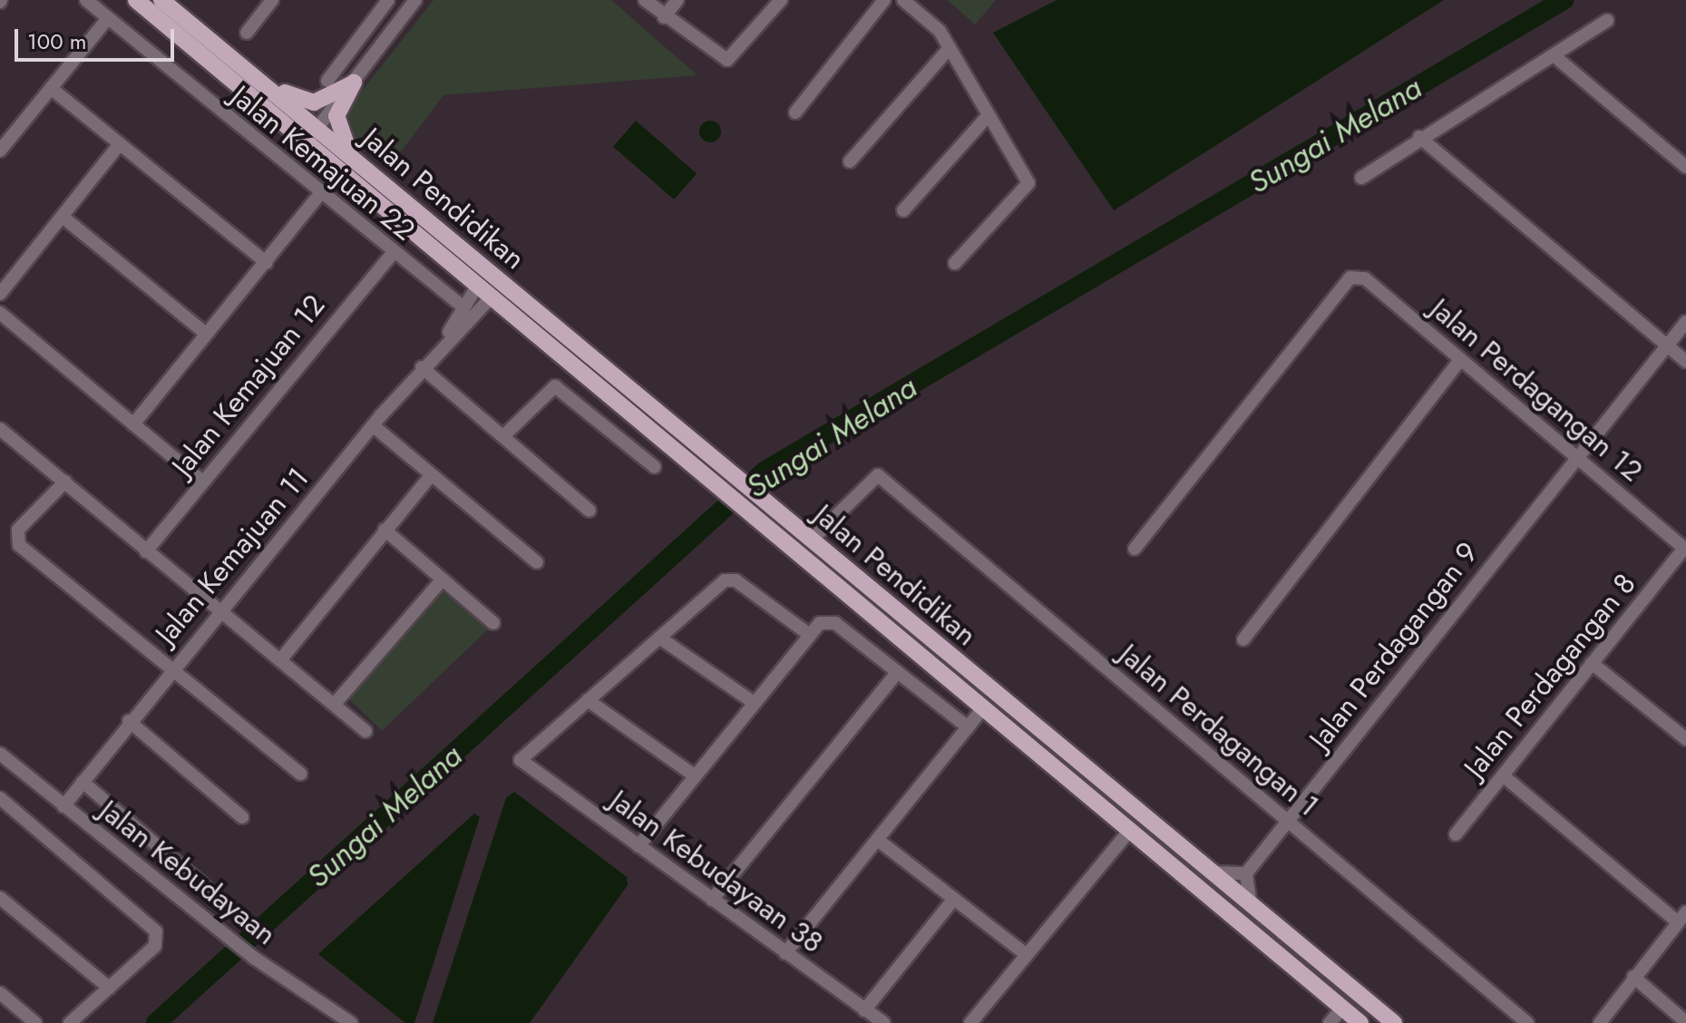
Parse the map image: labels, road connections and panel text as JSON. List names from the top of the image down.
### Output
{
  "streets": {
    "main road": ["Jalan Pendidikan"],
    "street": [
      "Jalan Kemajuan 22",
      "Jalan Kemajuan 12",
      "Jalan Perdagangan 12",
      "Jalan Kemajuan 11",
      "Jalan Perdagangan 9",
      "Jalan Perdagangan 8",
      "Jalan Perdagangan 1",
      "Jalan Kebudayaan 38",
      "Jalan Kebudayaan"
    ]
  },
  "crossings": [
    ["Jalan Kemajuan 22", "Jalan Kemajuan 12"],
    ["Jalan Kemajuan 22", "Jalan Kemajuan 11"],
    ["Jalan Pendidikan", "Jalan Kemajuan 11"],
    ["Jalan Pendidikan", "Jalan Perdagangan 1"],
    ["Jalan Perdagangan 12", "Jalan Perdagangan 9"],
    ["Jalan Perdagangan 12", "Jalan Perdagangan 8"],
    ["Jalan Kemajuan 11", "Jalan Kebudayaan"],
    ["Jalan Perdagangan 9", "Jalan Perdagangan 1"]
  ],
  "water": ["Sungai Melana"],
  "scale_bar": "100 m"
}
